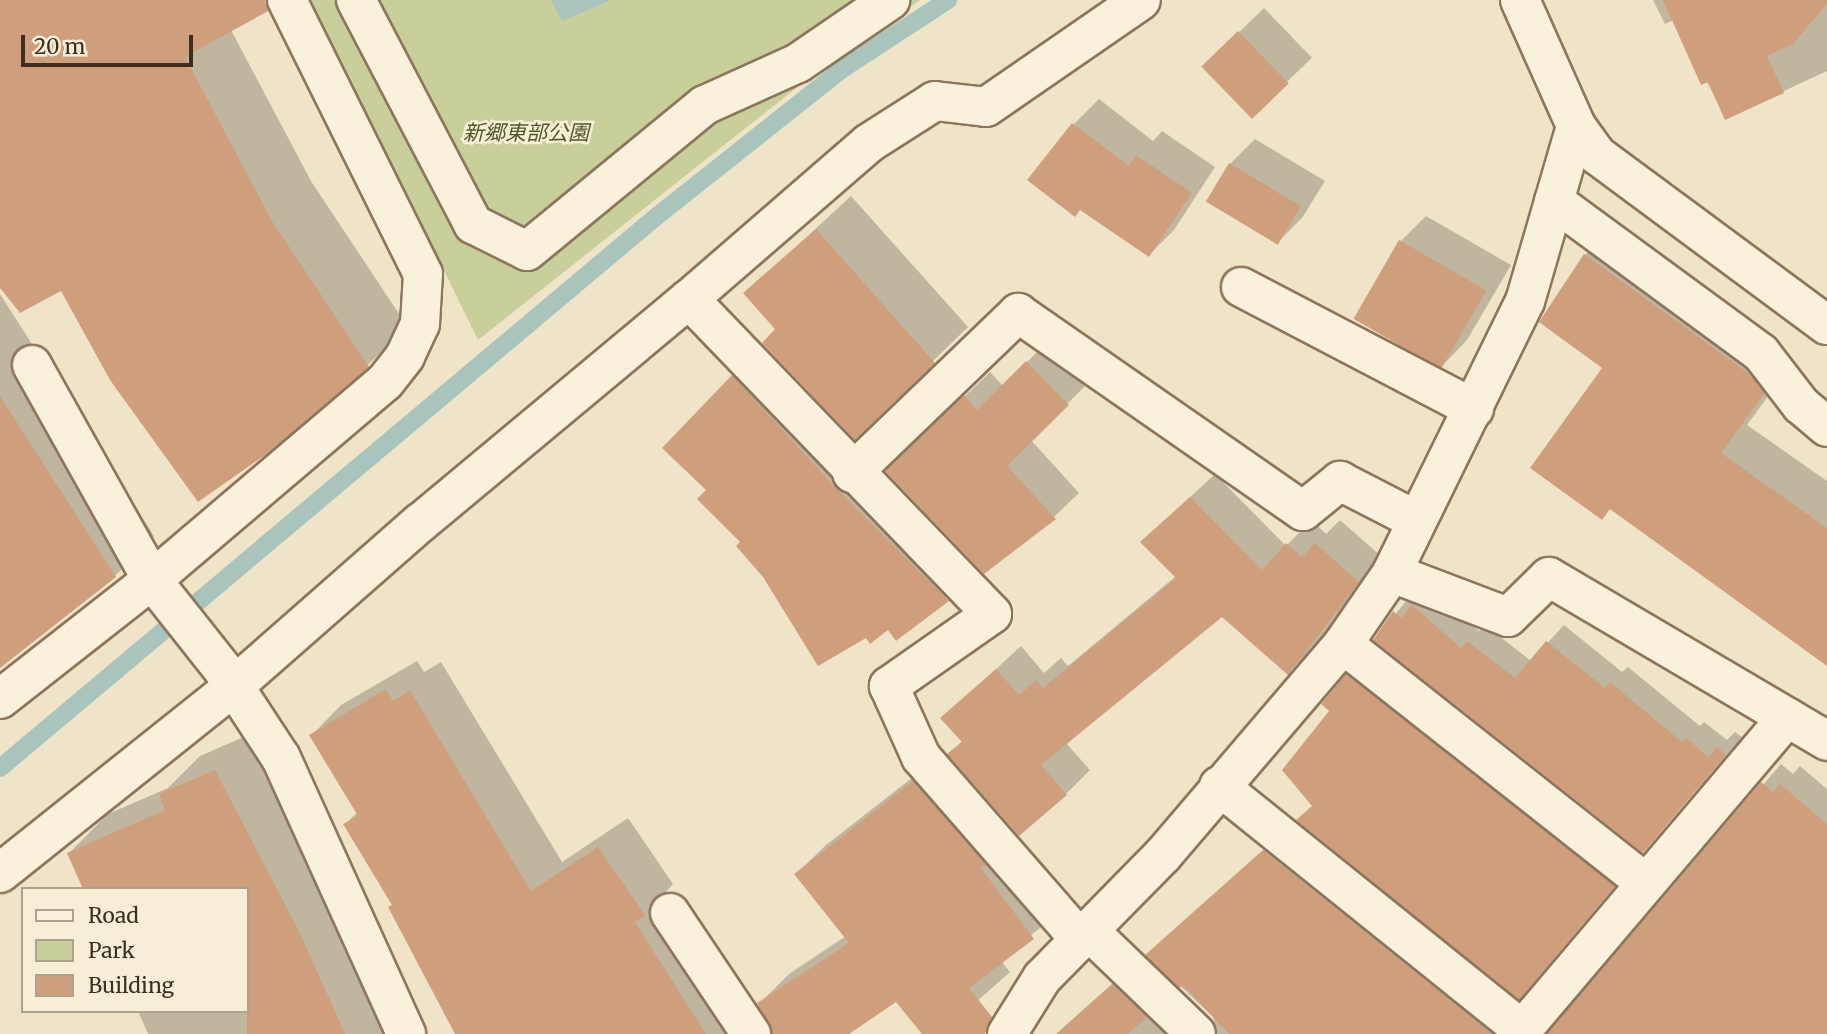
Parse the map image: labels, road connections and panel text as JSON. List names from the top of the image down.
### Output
{
  "parks": ["新郷東部公園"],
  "legend": ["Road", "Park", "Building"],
  "scale_bar": "20 m"
}
